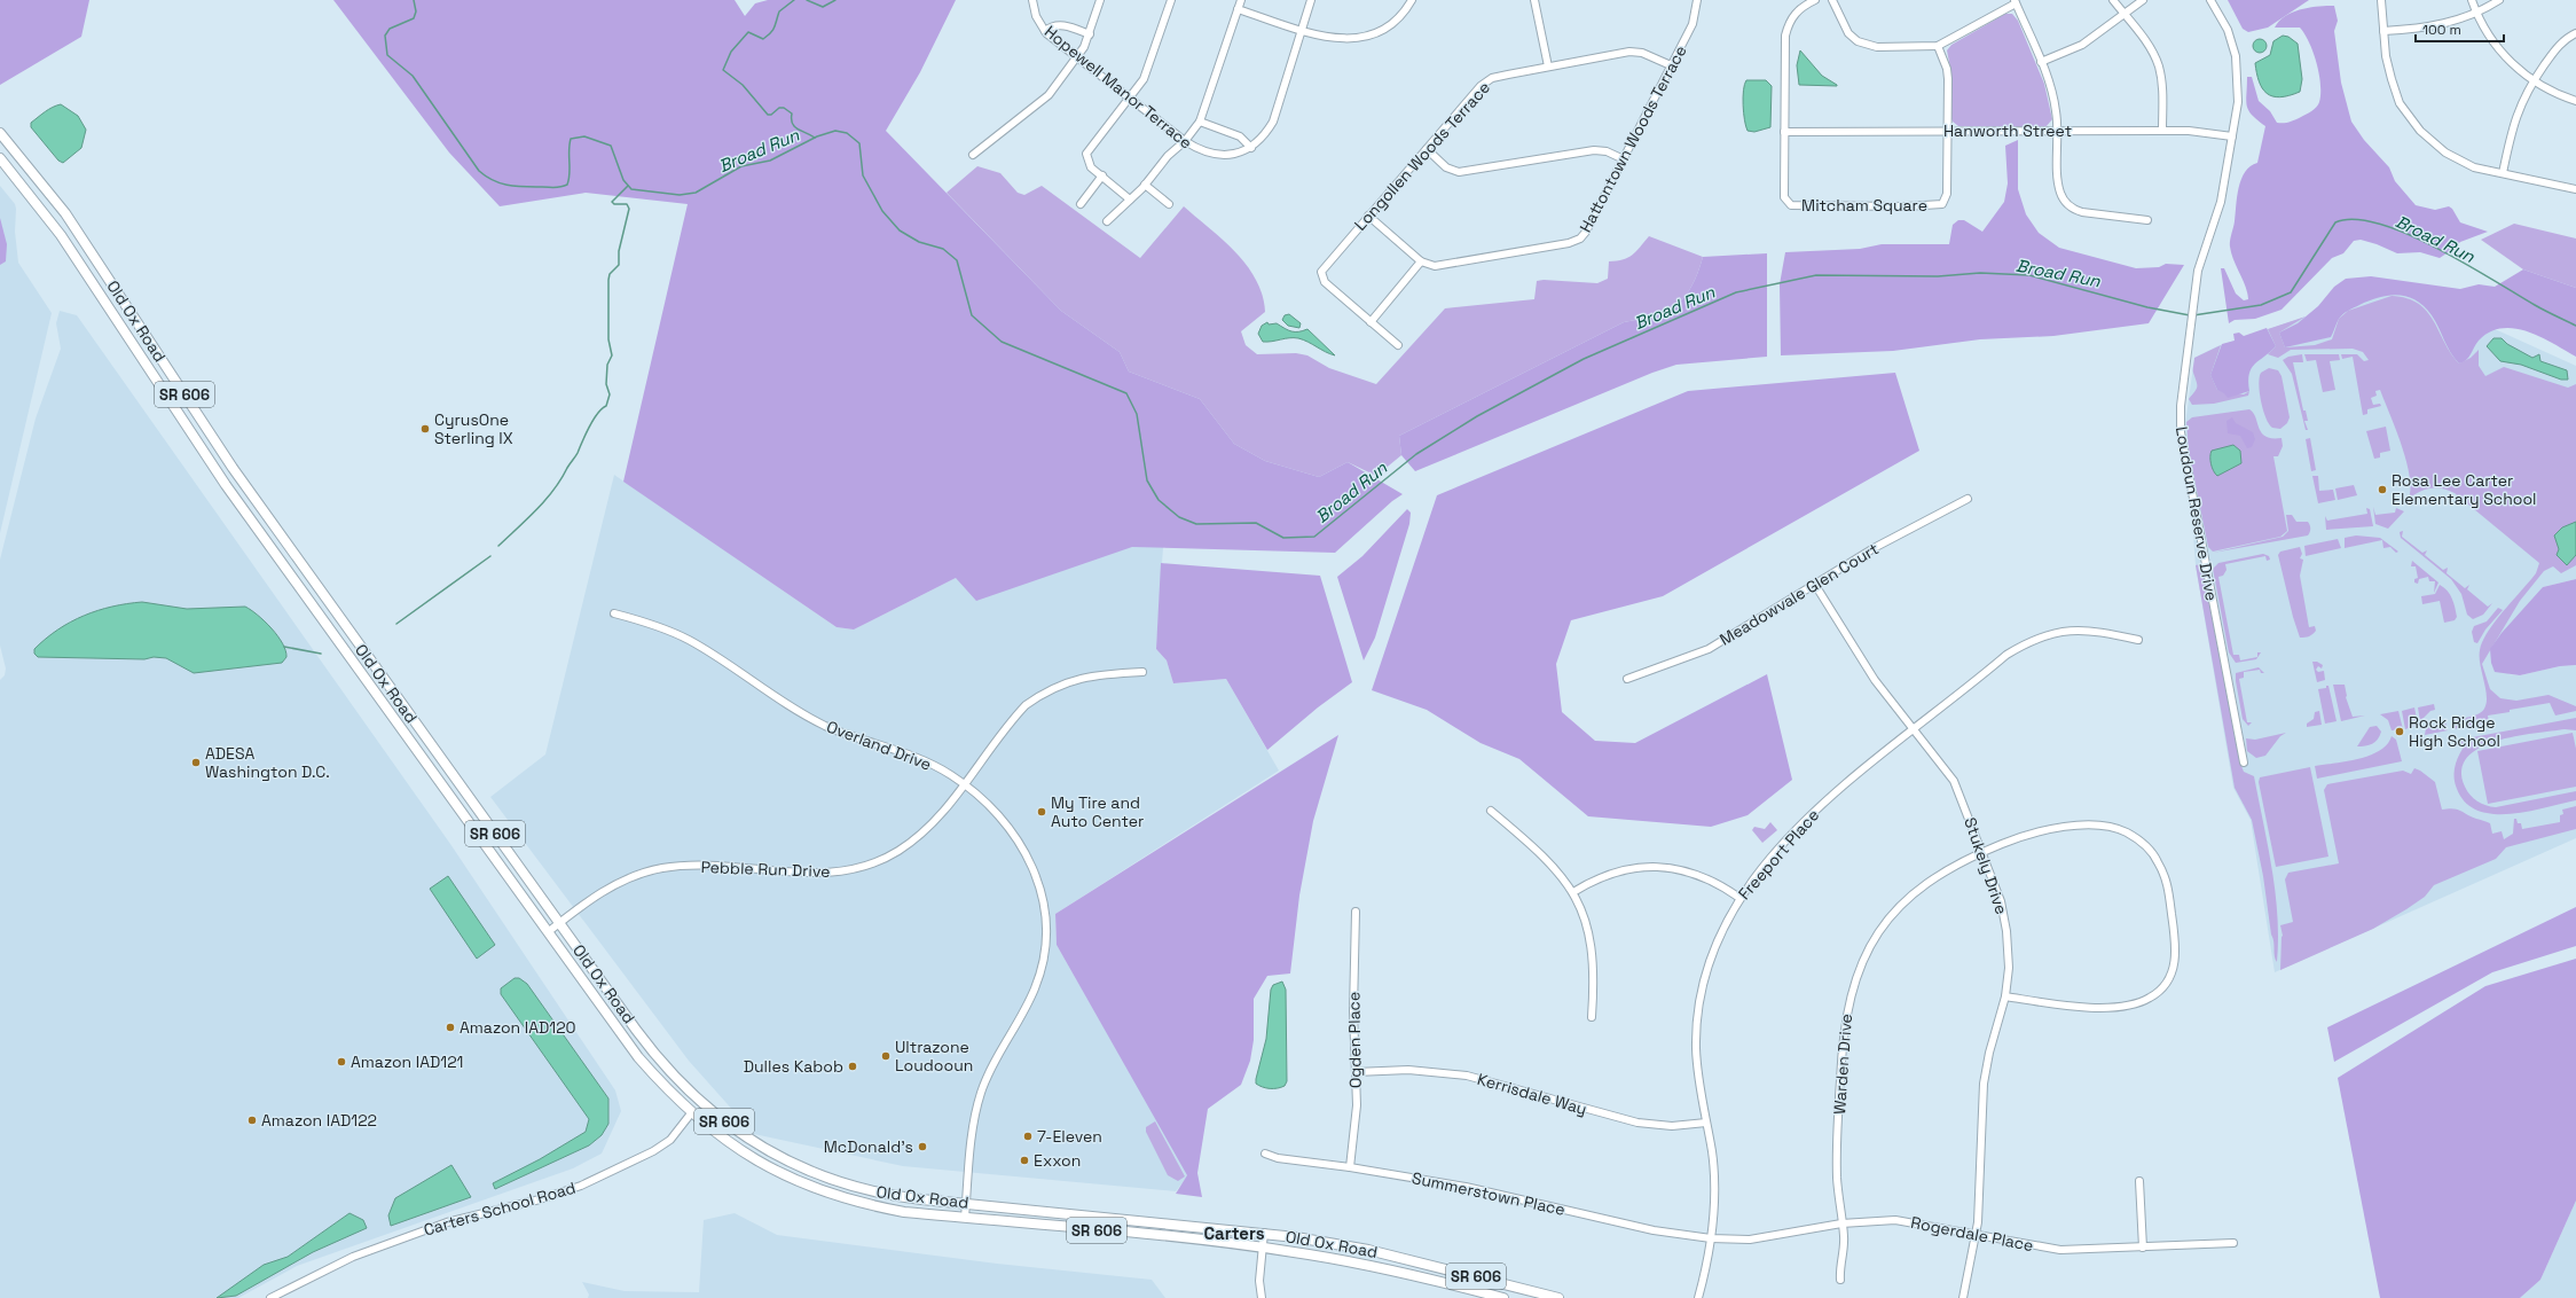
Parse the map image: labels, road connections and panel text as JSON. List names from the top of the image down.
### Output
{
  "streets": {
    "main road": ["Old Ox Road", "SR 606"],
    "street": [
      "Hopewell Manor Terrace",
      "Hanworth Street",
      "Hattontown Woods Terrace",
      "Longollen Woods Terrace",
      "Mitcham Square",
      "Loudoun Reserve Drive",
      "Meadowvale Glen Court",
      "Overland Drive",
      "Freeport Place",
      "Stukely Drive",
      "Pebble Run Drive",
      "Ogden Place",
      "Warden Drive",
      "Kerrisdale Way",
      "Summerstown Place",
      "Carters School Road",
      "Rogerdale Place"
    ]
  },
  "crossings": [
    ["Hanworth Street", "Mitcham Square"],
    ["Hanworth Street", "Loudoun Reserve Drive"],
    ["Hattontown Woods Terrace", "Longollen Woods Terrace"],
    ["Old Ox Road", "Overland Drive"],
    ["Old Ox Road", "Pebble Run Drive"],
    ["Old Ox Road", "Carters School Road"],
    ["Meadowvale Glen Court", "Stukely Drive"],
    ["Overland Drive", "Pebble Run Drive"],
    ["Freeport Place", "Stukely Drive"],
    ["Freeport Place", "Kerrisdale Way"],
    ["Freeport Place", "Summerstown Place"],
    ["Freeport Place", "Rogerdale Place"],
    ["Stukely Drive", "Warden Drive"],
    ["Stukely Drive", "Rogerdale Place"],
    ["Ogden Place", "Kerrisdale Way"],
    ["Ogden Place", "Summerstown Place"],
    ["Warden Drive", "Rogerdale Place"],
    ["Summerstown Place", "Rogerdale Place"]
  ],
  "districts": ["Carters"],
  "water": ["Broad Run"],
  "places": [
    "CyrusOne Sterling IX",
    "Rosa Lee Carter Elementary School",
    "Rock Ridge High School",
    "ADESA Washington D.C.",
    "My Tire and Auto Center",
    "Amazon IAD120",
    "Ultrazone Loudooun",
    "Amazon IAD121",
    "Dulles Kabob",
    "Amazon IAD122",
    "7-Eleven",
    "McDonald's",
    "Exxon"
  ],
  "scale_bar": "100 m"
}
